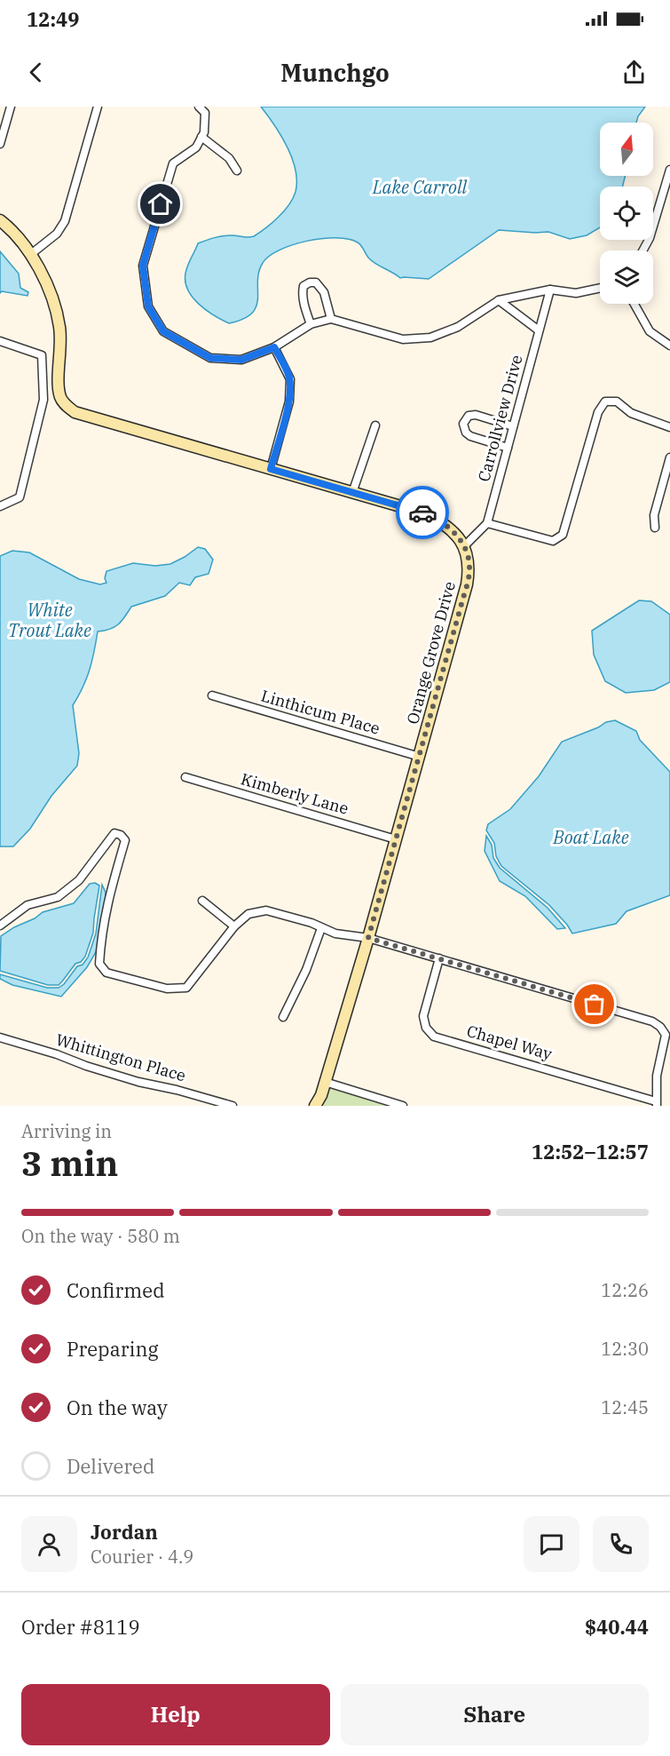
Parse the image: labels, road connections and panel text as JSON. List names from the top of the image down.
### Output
{
  "streets": {
    "street": [
      "Carrollview Drive",
      "Orange Grove Drive",
      "Linthicum Place",
      "Kimberly Lane",
      "Chapel Way",
      "Whittington Place"
    ]
  },
  "crossings": [
    ["Carrollview Drive", "Orange Grove Drive"],
    ["Orange Grove Drive", "Linthicum Place"],
    ["Orange Grove Drive", "Kimberly Lane"]
  ],
  "water": ["Lake Carroll", "White Trout Lake", "Boat Lake"],
  "north": "top",
  "page": {
    "status": "12:49",
    "header": "Munchgo",
    "heading": ["3 min", "Arriving in", "12:52–12:57"],
    "panel": [
      "Jordan",
      "Courier · 4.9",
      "Order #8119",
      "$40.44"
    ],
    "bar": "On the way · 580 m",
    "list": [
      ["Confirmed", "12:26"],
      ["Preparing", "12:30"],
      ["On the way", "12:45"],
      "Delivered"
    ],
    "buttons": ["Help", "Share"]
  }
}
